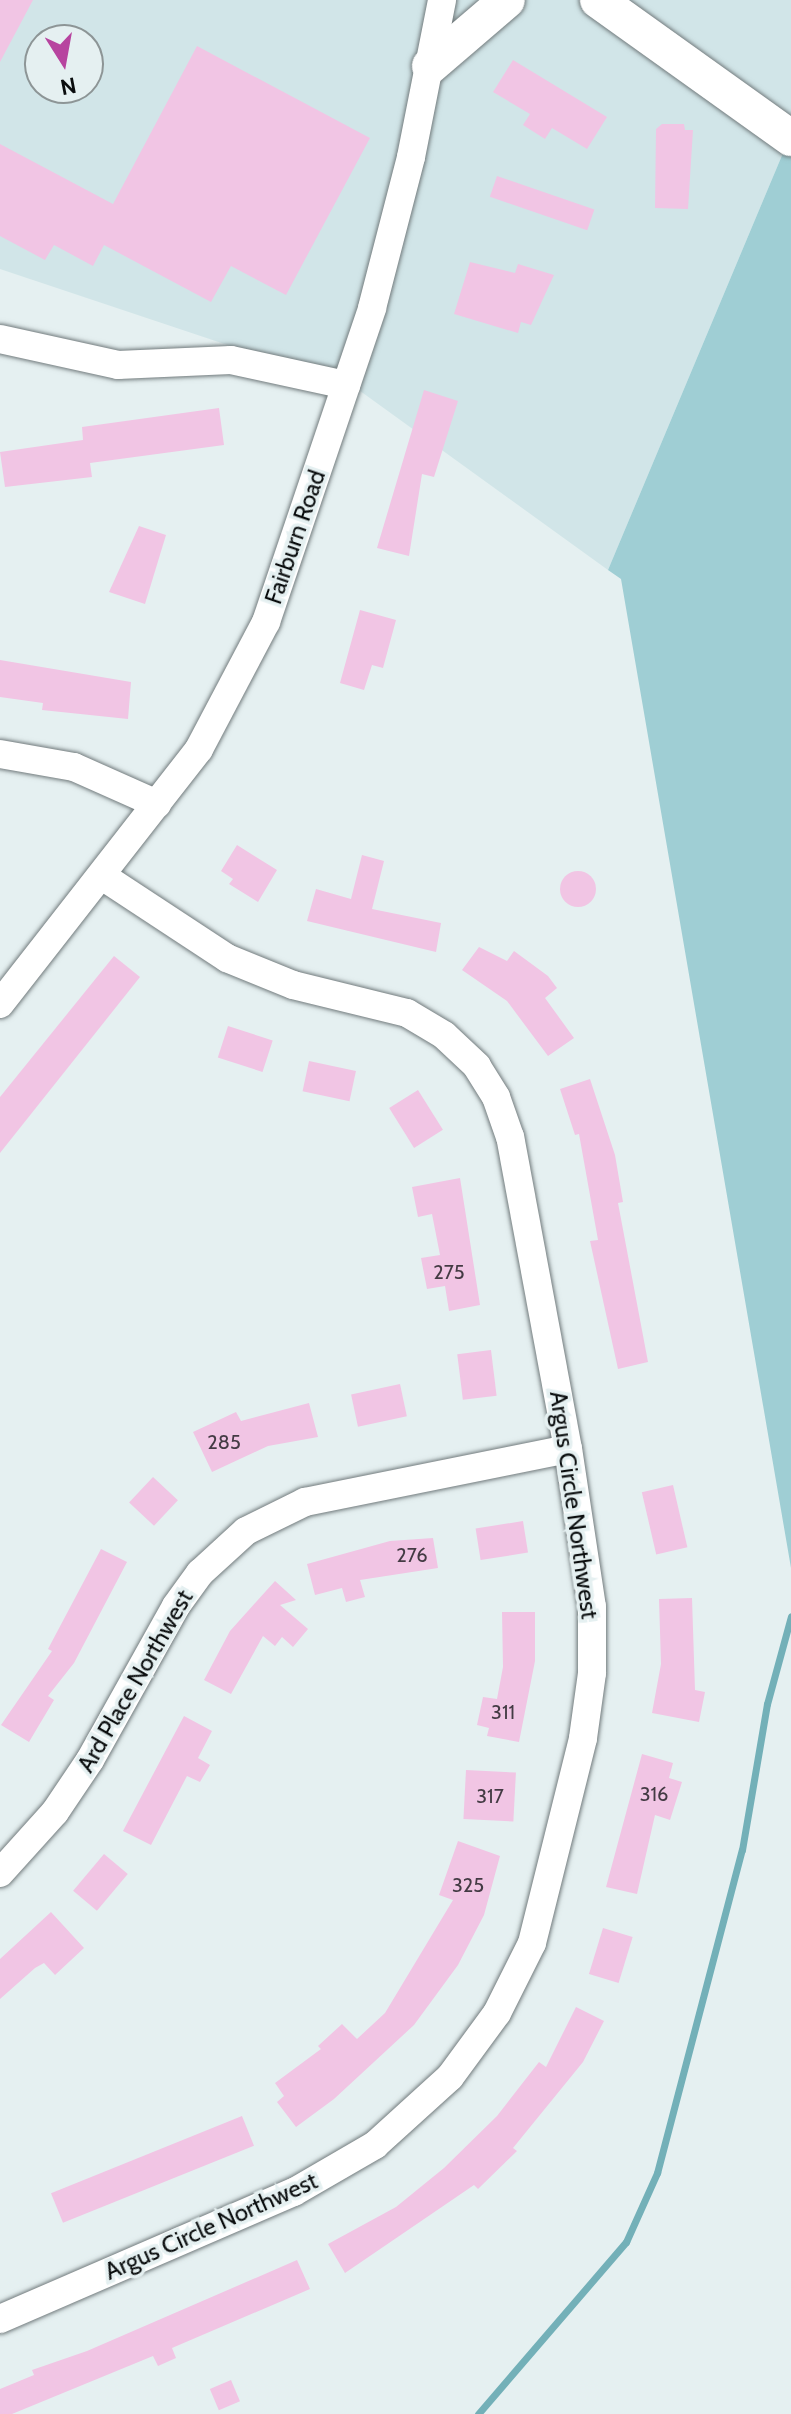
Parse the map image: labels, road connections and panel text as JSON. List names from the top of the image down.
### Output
{
  "streets": {
    "street": ["Fairburn Road", "Argus Circle Northwest", "Ard Place Northwest"]
  },
  "crossings": [
    ["Fairburn Road", "Argus Circle Northwest"],
    ["Argus Circle Northwest", "Ard Place Northwest"]
  ],
  "house_numbers": [
    "275",
    "285",
    "276",
    "311",
    "316",
    "317",
    "325"
  ],
  "north": "bottom"
}
